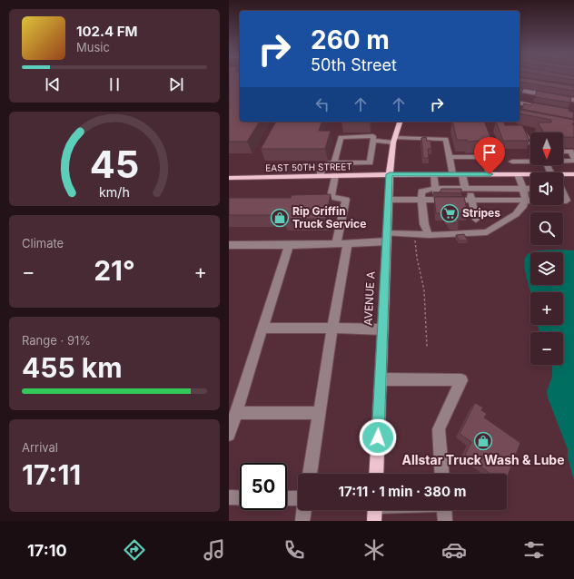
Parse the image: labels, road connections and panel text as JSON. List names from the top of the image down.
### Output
{
  "streets": {
    "main road": ["EAST 50TH STREET", "AVENUE A"]
  },
  "crossings": [
    ["EAST 50TH STREET", "AVENUE A"]
  ],
  "places": {
    "supermarket": ["Stripes"],
    "shop": ["Rip Griffin Truck Service", "Allstar Truck Wash & Lube"]
  },
  "north": "bottom",
  "page": {
    "turn": ["260 m", "50th Street"],
    "song": ["102.4 FM", "Music"],
    "map_buttons": ["+", "−"],
    "tile": [
      "Climate",
      ["Range · 91%", "455 km"],
      ["Arrival", "17:11"]
    ],
    "heat": ["−", "21°", "+"],
    "limit": "50",
    "trip": "17:11 · 1 min · 380 m",
    "tabs": "17:10",
    "gauge": ["45", "km/h"]
  }
}
